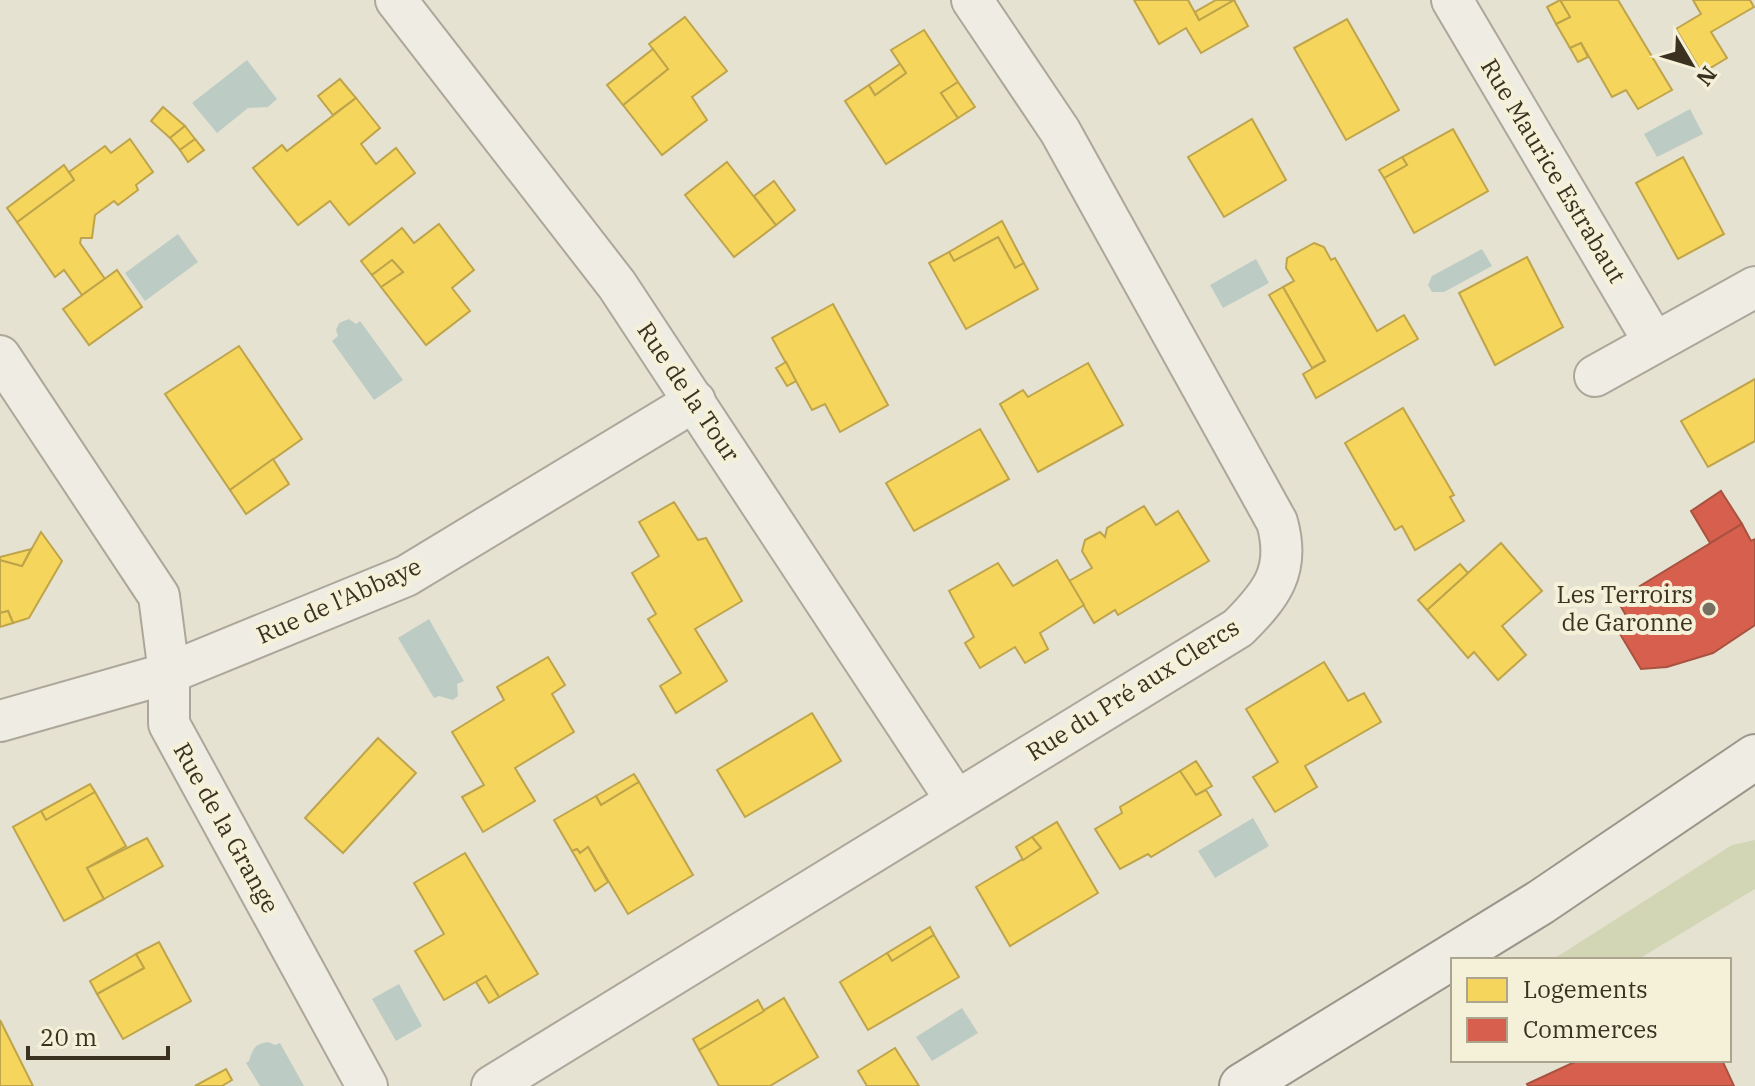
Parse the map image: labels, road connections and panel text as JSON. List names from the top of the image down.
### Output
{
  "streets": {
    "street": [
      "Rue Maurice Estrabaut",
      "Rue de la Tour",
      "Rue de l'Abbaye",
      "Rue du Pré aux Clercs",
      "Rue de la Grange"
    ]
  },
  "crossings": [
    ["Rue de la Tour", "Rue de l'Abbaye"],
    ["Rue de la Tour", "Rue du Pré aux Clercs"],
    ["Rue de l'Abbaye", "Rue de la Grange"]
  ],
  "places": ["Les Terroirs de Garonne"],
  "legend": ["Logements", "Commerces"],
  "scale_bar": "20 m",
  "north": "bottom right"
}
